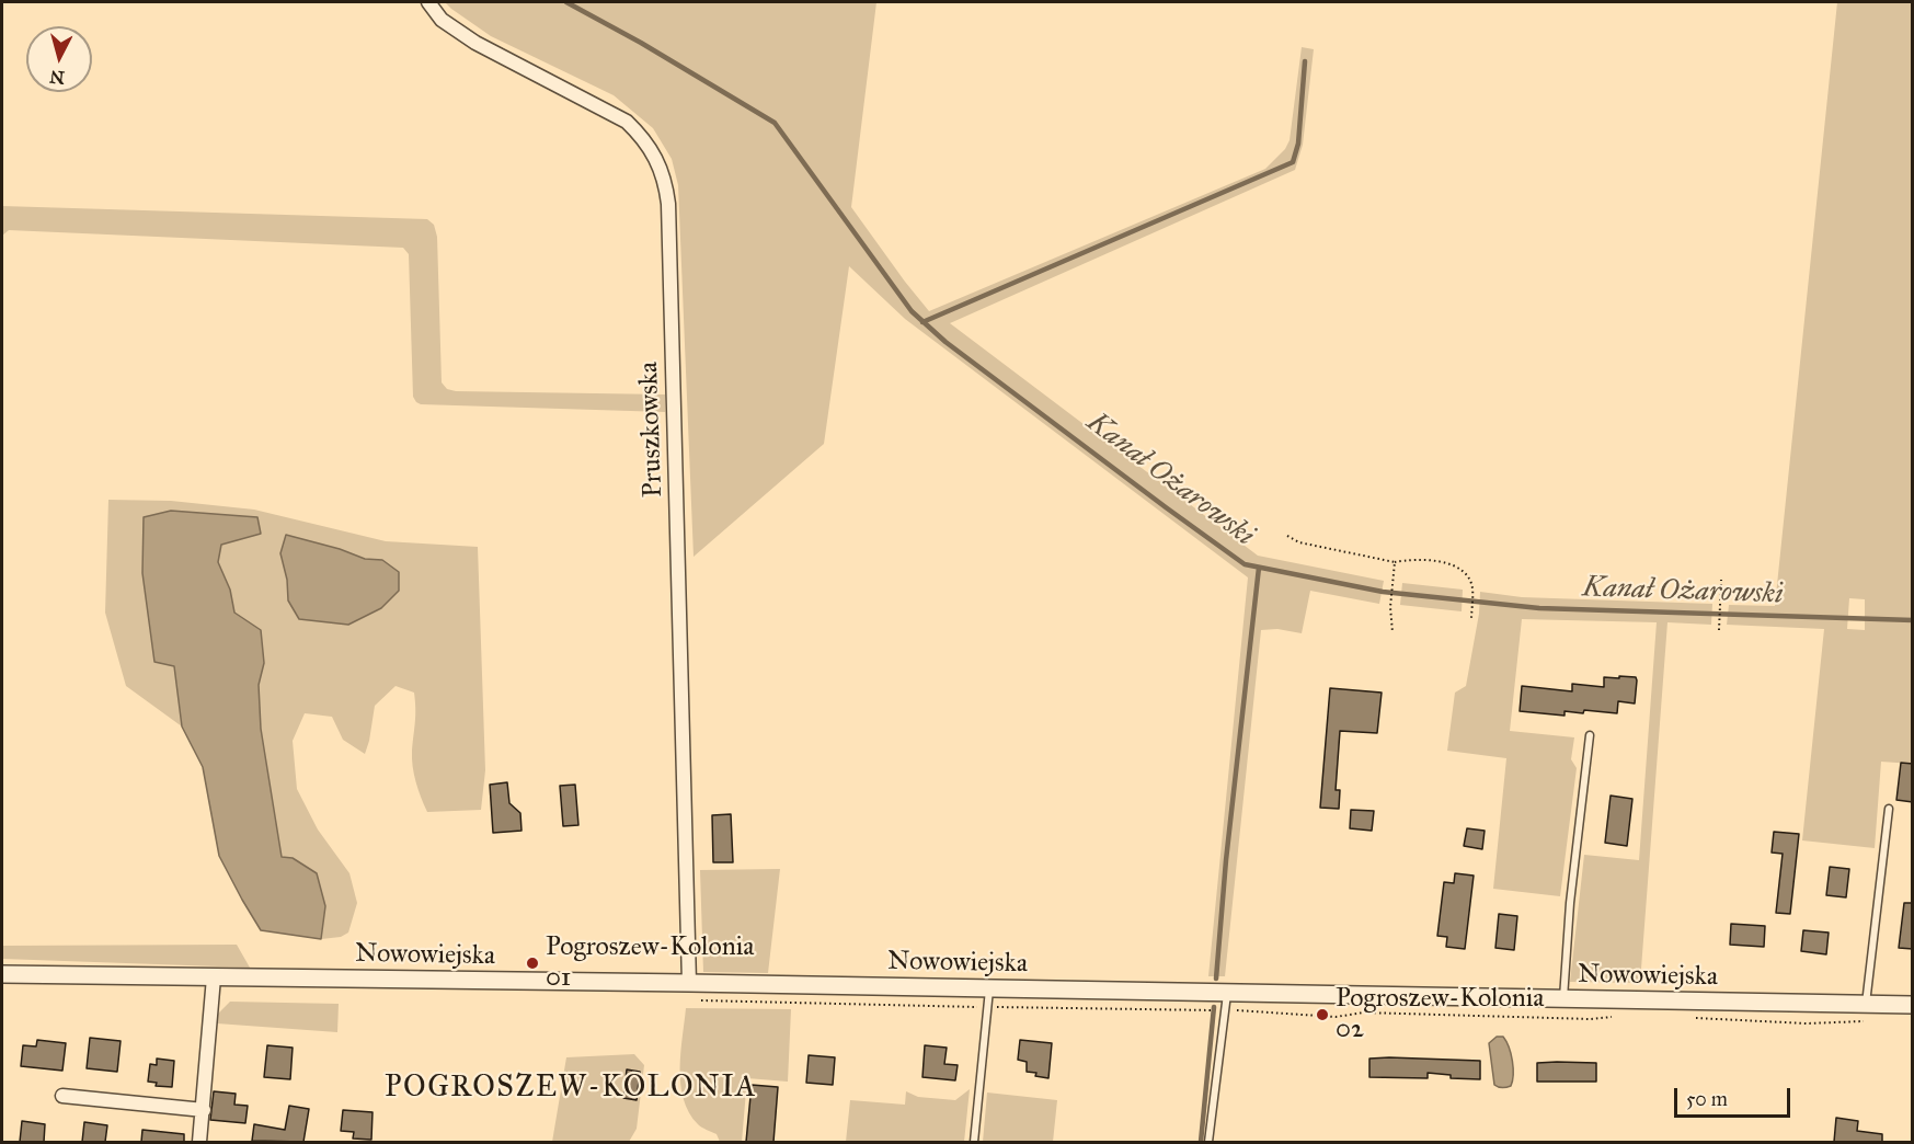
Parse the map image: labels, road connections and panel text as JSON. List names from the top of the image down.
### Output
{
  "streets": {
    "street": ["Pruszkowska", "Nowowiejska"]
  },
  "crossings": [
    ["Pruszkowska", "Nowowiejska"]
  ],
  "districts": ["POGROSZEW-KOLONIA"],
  "water": ["Kanał Ożarowski"],
  "places": ["Pogroszew-Kolonia 01", "Pogroszew-Kolonia 02"],
  "scale_bar": "50 m",
  "north": "bottom"
}
